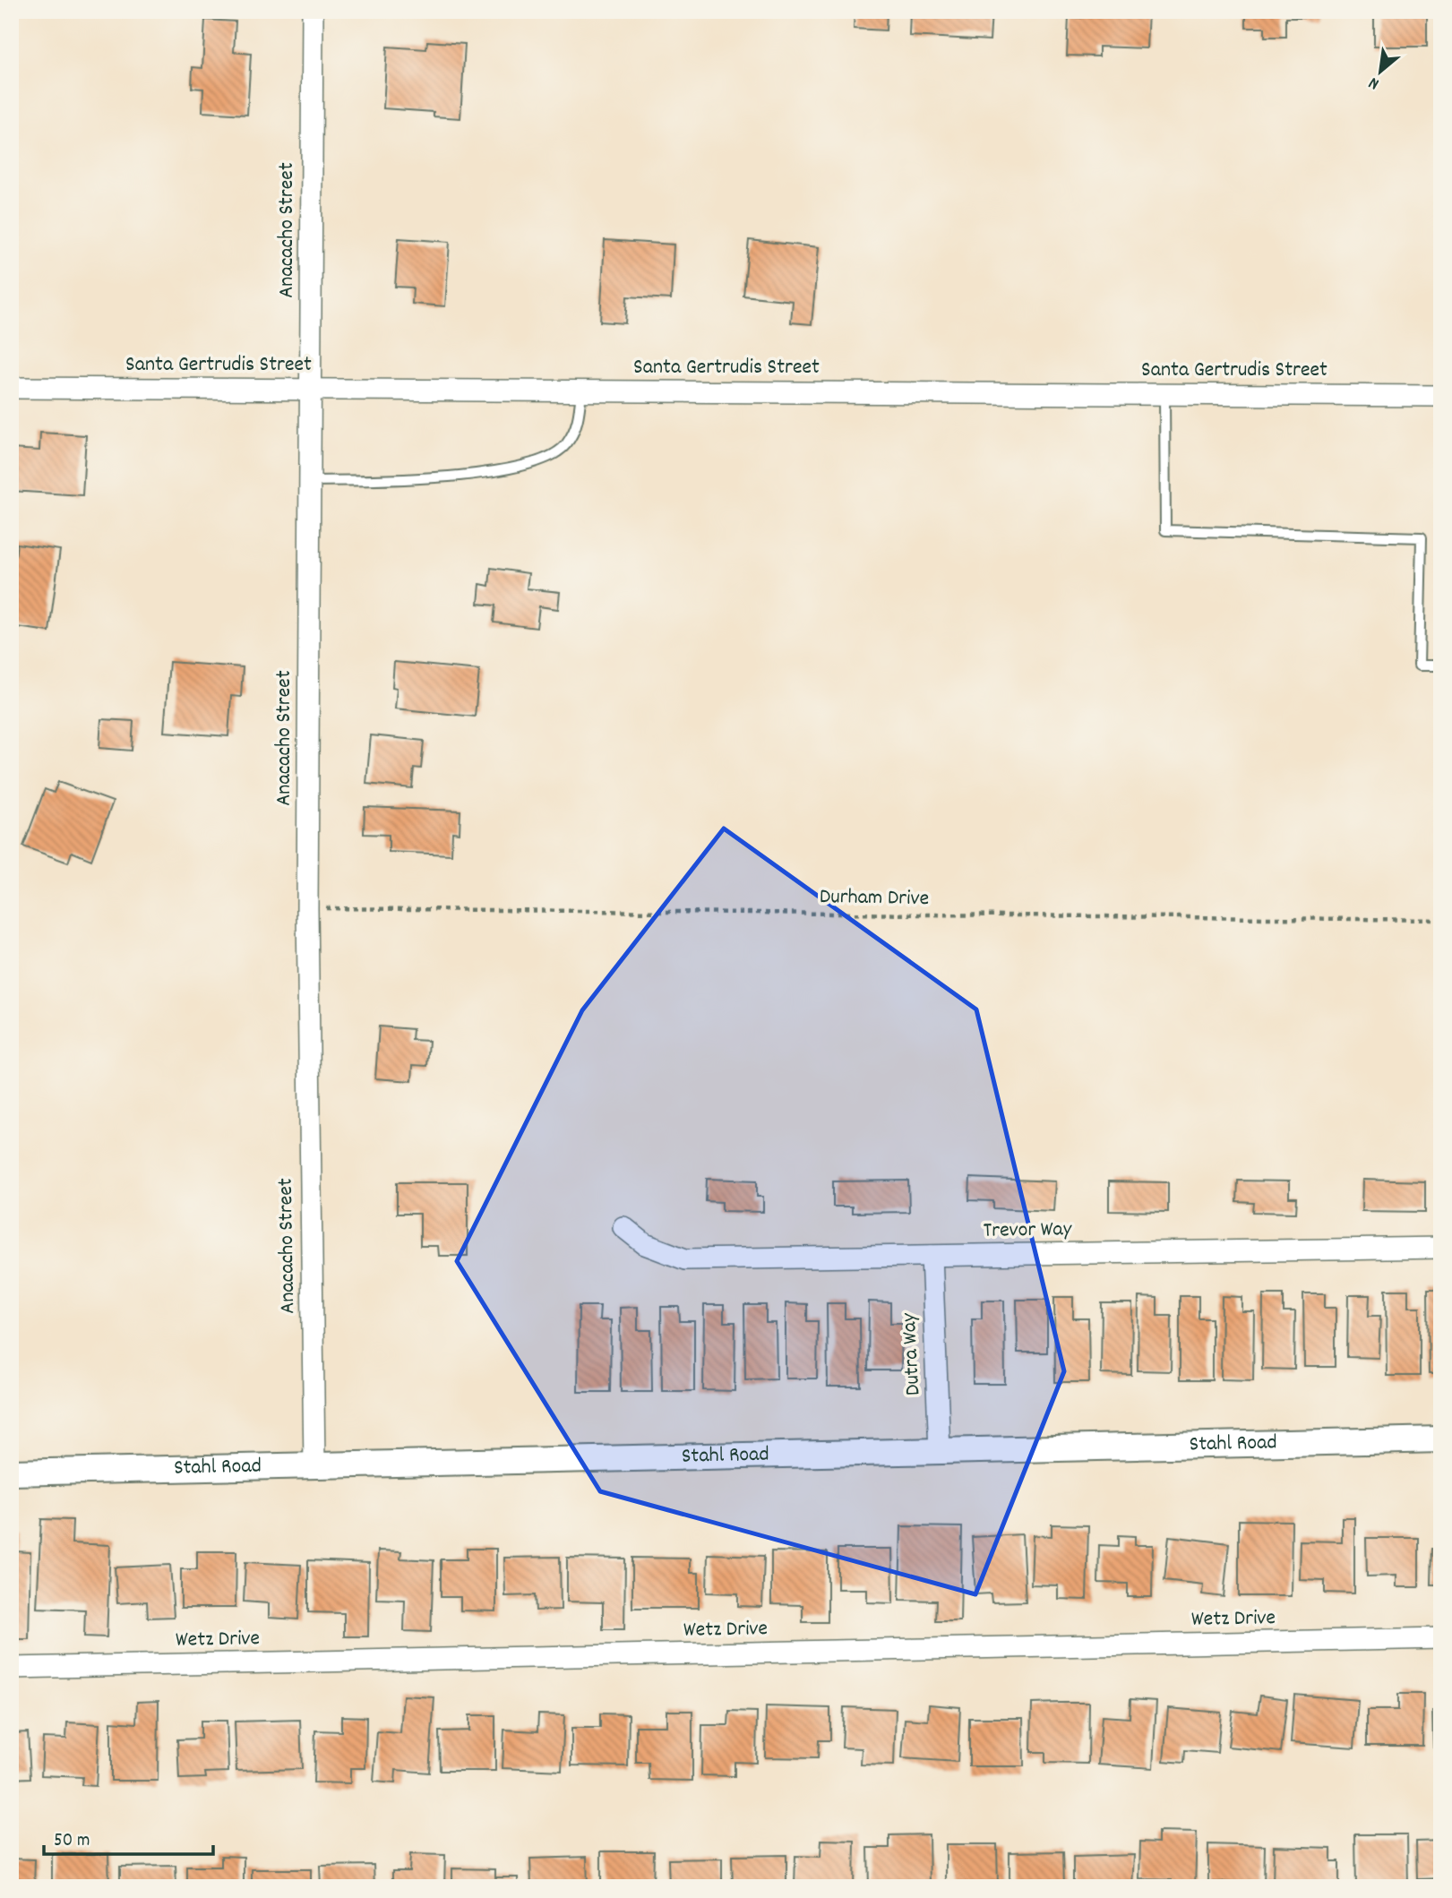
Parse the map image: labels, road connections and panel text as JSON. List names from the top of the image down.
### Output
{
  "streets": {
    "street": [
      "Anacacho Street",
      "Santa Gertrudis Street",
      "Trevor Way",
      "Dutra Way",
      "Stahl Road",
      "Wetz Drive"
    ],
    "path": ["Durham Drive"]
  },
  "crossings": [
    ["Anacacho Street", "Santa Gertrudis Street"],
    ["Anacacho Street", "Durham Drive"],
    ["Anacacho Street", "Stahl Road"],
    ["Trevor Way", "Dutra Way"],
    ["Dutra Way", "Stahl Road"]
  ],
  "scale_bar": "50 m",
  "north": "bottom left"
}
